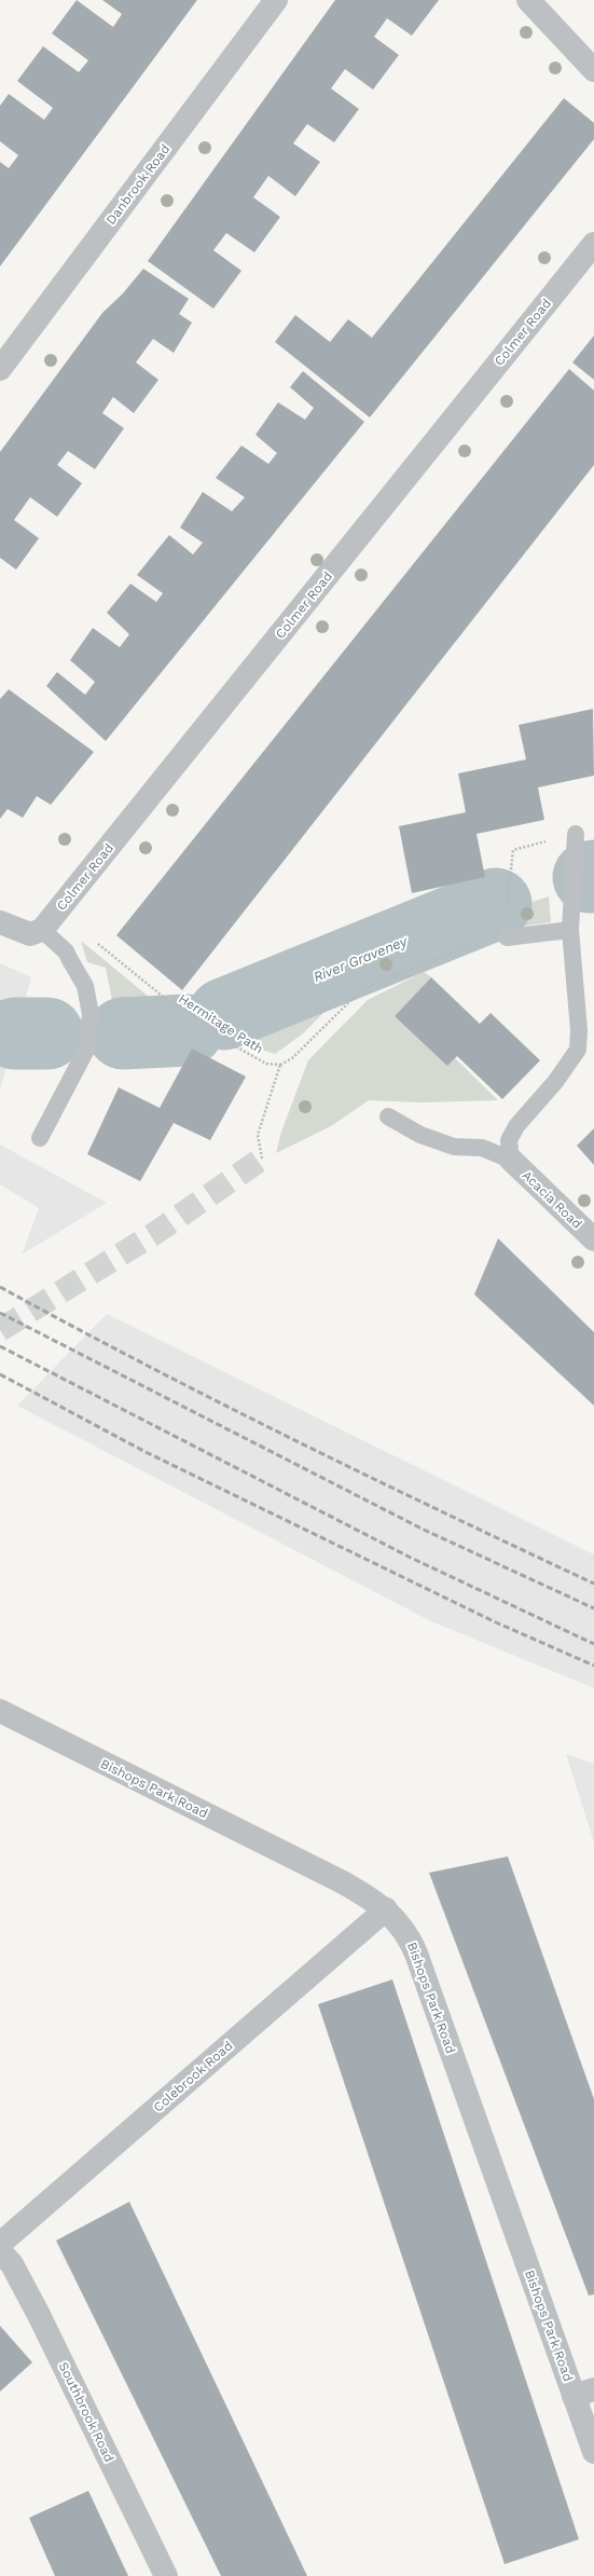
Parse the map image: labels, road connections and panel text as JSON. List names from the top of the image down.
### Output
{
  "streets": {
    "street": [
      "Danbrook Road",
      "Colmer Road",
      "Acacia Road",
      "Bishops Park Road",
      "Colebrook Road",
      "Southbrook Road"
    ],
    "path": ["Hermitage Path"]
  },
  "crossings": [
    ["Bishops Park Road", "Colebrook Road"]
  ],
  "water": ["River Graveney"]
}
